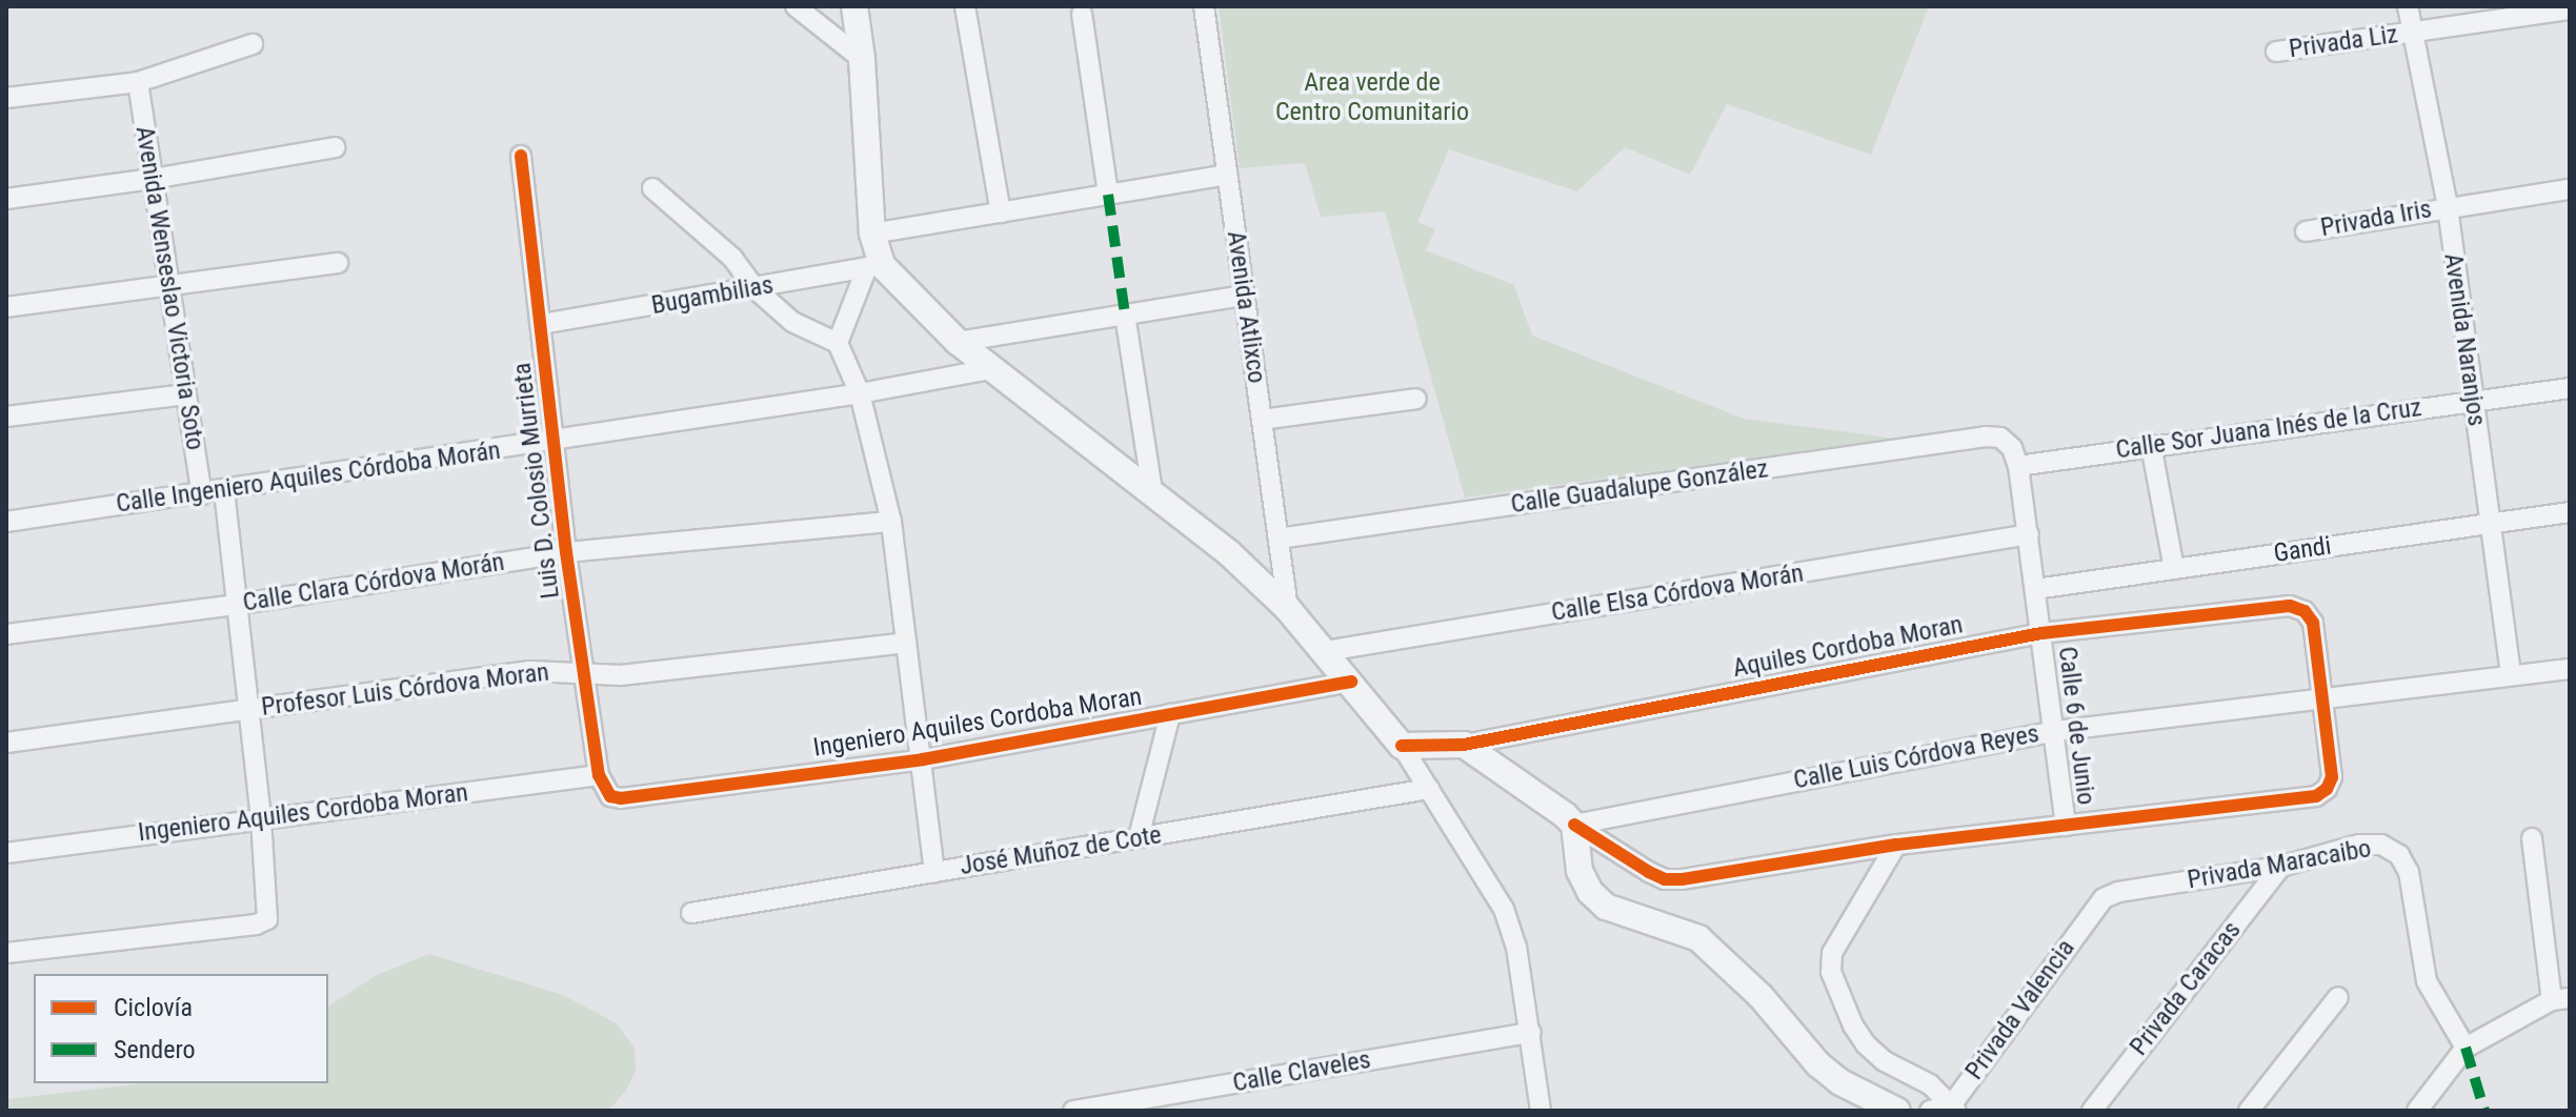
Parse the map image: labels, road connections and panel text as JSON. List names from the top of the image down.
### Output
{
  "streets": {
    "street": [
      "Privada Liz",
      "Privada Iris",
      "Avenida Wenseslao Victoria Soto",
      "Bugambilias",
      "Avenida Atlixco",
      "Avenida Naranjos",
      "Calle Sor Juana Inés de la Cruz",
      "Calle Ingeniero Aquiles Córdoba Morán",
      "Luis D. Colosio Murrieta",
      "Calle Guadalupe González",
      "Gandi",
      "Calle Clara Córdova Morán",
      "Calle Elsa Córdova Morán",
      "Aquiles Cordoba Moran",
      "Profesor Luis Córdova Moran",
      "Ingeniero Aquiles Cordoba Moran",
      "Calle 6 de Junio",
      "Calle Luis Córdova Reyes",
      "José Muñoz de Cote",
      "Privada Maracaibo",
      "Privada Caracas",
      "Privada Valencia",
      "Calle Claveles"
    ]
  },
  "crossings": [
    ["Privada Liz", "Avenida Naranjos"],
    ["Privada Iris", "Avenida Naranjos"],
    ["Avenida Wenseslao Victoria Soto", "Calle Ingeniero Aquiles Córdoba Morán"],
    ["Bugambilias", "Luis D. Colosio Murrieta"],
    ["Avenida Atlixco", "Calle Guadalupe González"],
    ["Avenida Naranjos", "Calle Sor Juana Inés de la Cruz"],
    ["Avenida Naranjos", "Gandi"],
    ["Avenida Naranjos", "Calle Luis Córdova Reyes"],
    ["Calle Sor Juana Inés de la Cruz", "Calle 6 de Junio"],
    ["Calle Ingeniero Aquiles Córdoba Morán", "Luis D. Colosio Murrieta"],
    ["Luis D. Colosio Murrieta", "Calle Clara Córdova Morán"],
    ["Luis D. Colosio Murrieta", "Profesor Luis Córdova Moran"],
    ["Luis D. Colosio Murrieta", "Ingeniero Aquiles Cordoba Moran"],
    ["Calle Guadalupe González", "Calle 6 de Junio"],
    ["Gandi", "Calle 6 de Junio"],
    ["Calle Elsa Córdova Morán", "Calle 6 de Junio"],
    ["Aquiles Cordoba Moran", "Calle 6 de Junio"],
    ["Aquiles Cordoba Moran", "Calle Luis Córdova Reyes"],
    ["Calle 6 de Junio", "Calle Luis Córdova Reyes"],
    ["Privada Maracaibo", "Privada Caracas"],
    ["Privada Maracaibo", "Privada Valencia"]
  ],
  "parks": ["Area verde de Centro Comunitario"],
  "legend": ["Ciclovía", "Sendero"]
}
